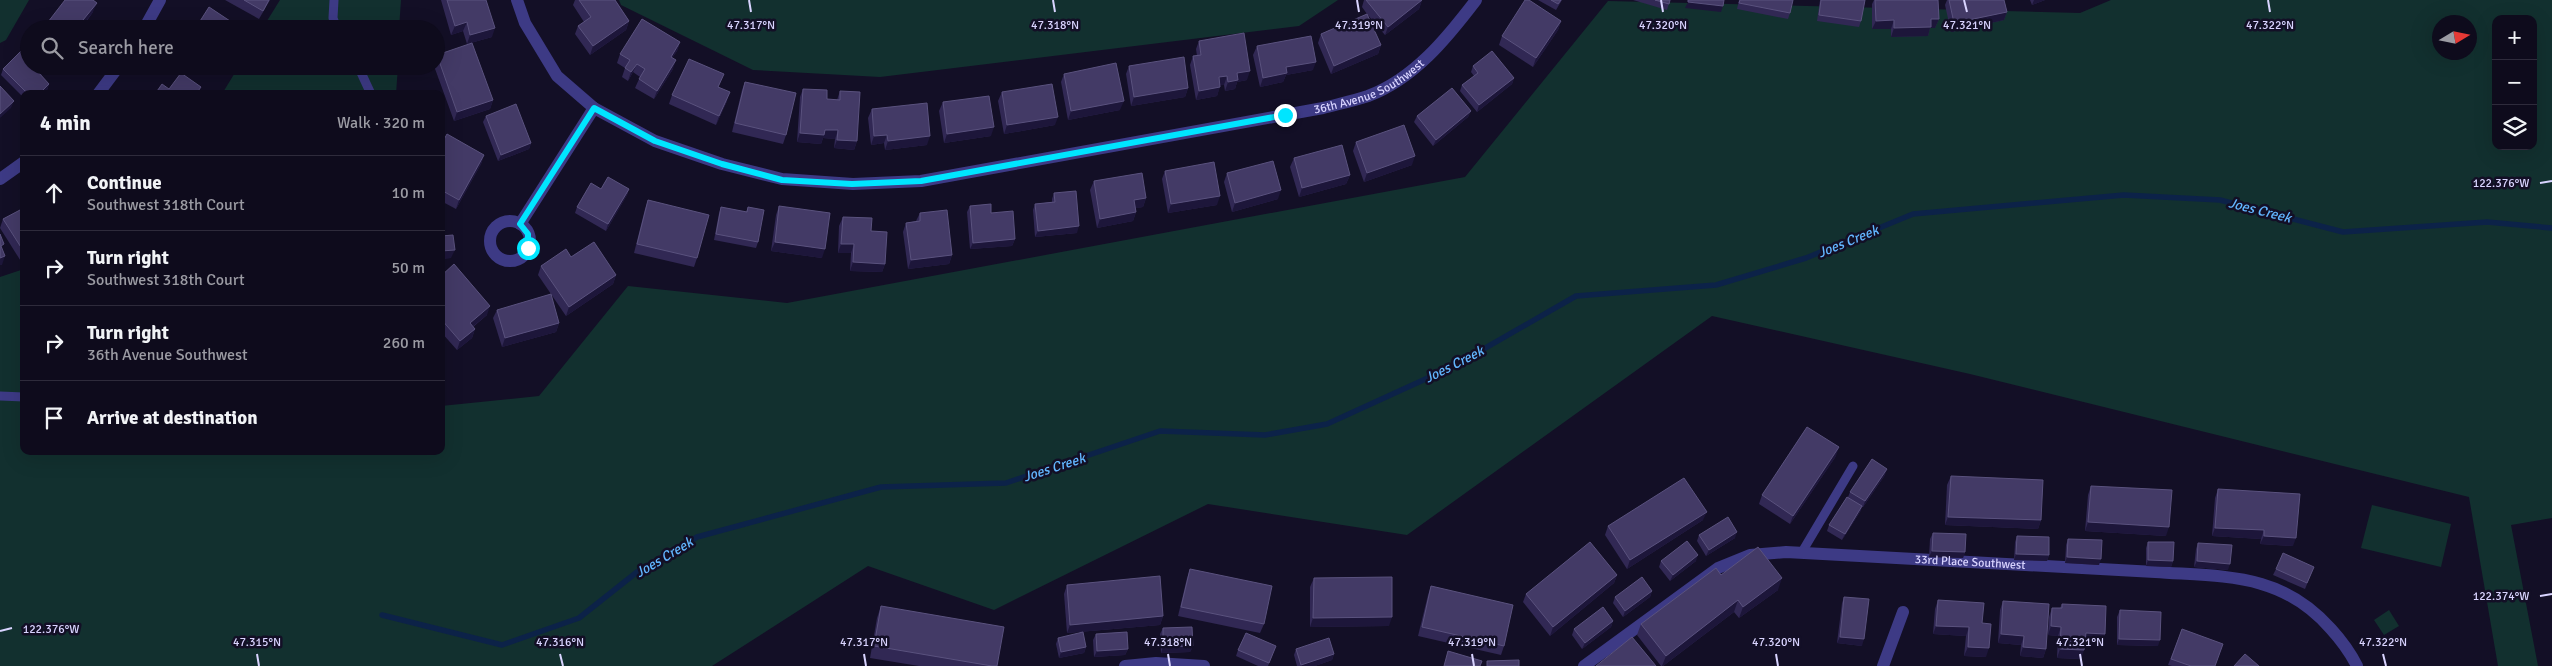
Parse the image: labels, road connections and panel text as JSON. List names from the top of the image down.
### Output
{
  "streets": {
    "street": ["36th Avenue Southwest", "33rd Place Southwest"]
  },
  "water": ["Joes Creek"],
  "north": "right",
  "page": {
    "map_buttons": ["+", "−"],
    "search": "Search here",
    "heading": ["4 min", "Walk · 320 m"],
    "list": [
      ["Continue", "Southwest 318th Court", "10 m"],
      ["Turn right", "Southwest 318th Court", "50 m"],
      ["Turn right", "36th Avenue Southwest", "260 m"],
      "Arrive at destination"
    ]
  },
  "coordinates": [
    "47.317°N",
    "47.318°N",
    "47.319°N",
    "47.320°N",
    "47.321°N",
    "47.322°N",
    "122.376°W",
    "122.374°W",
    "47.315°N",
    "47.316°N"
  ]
}
